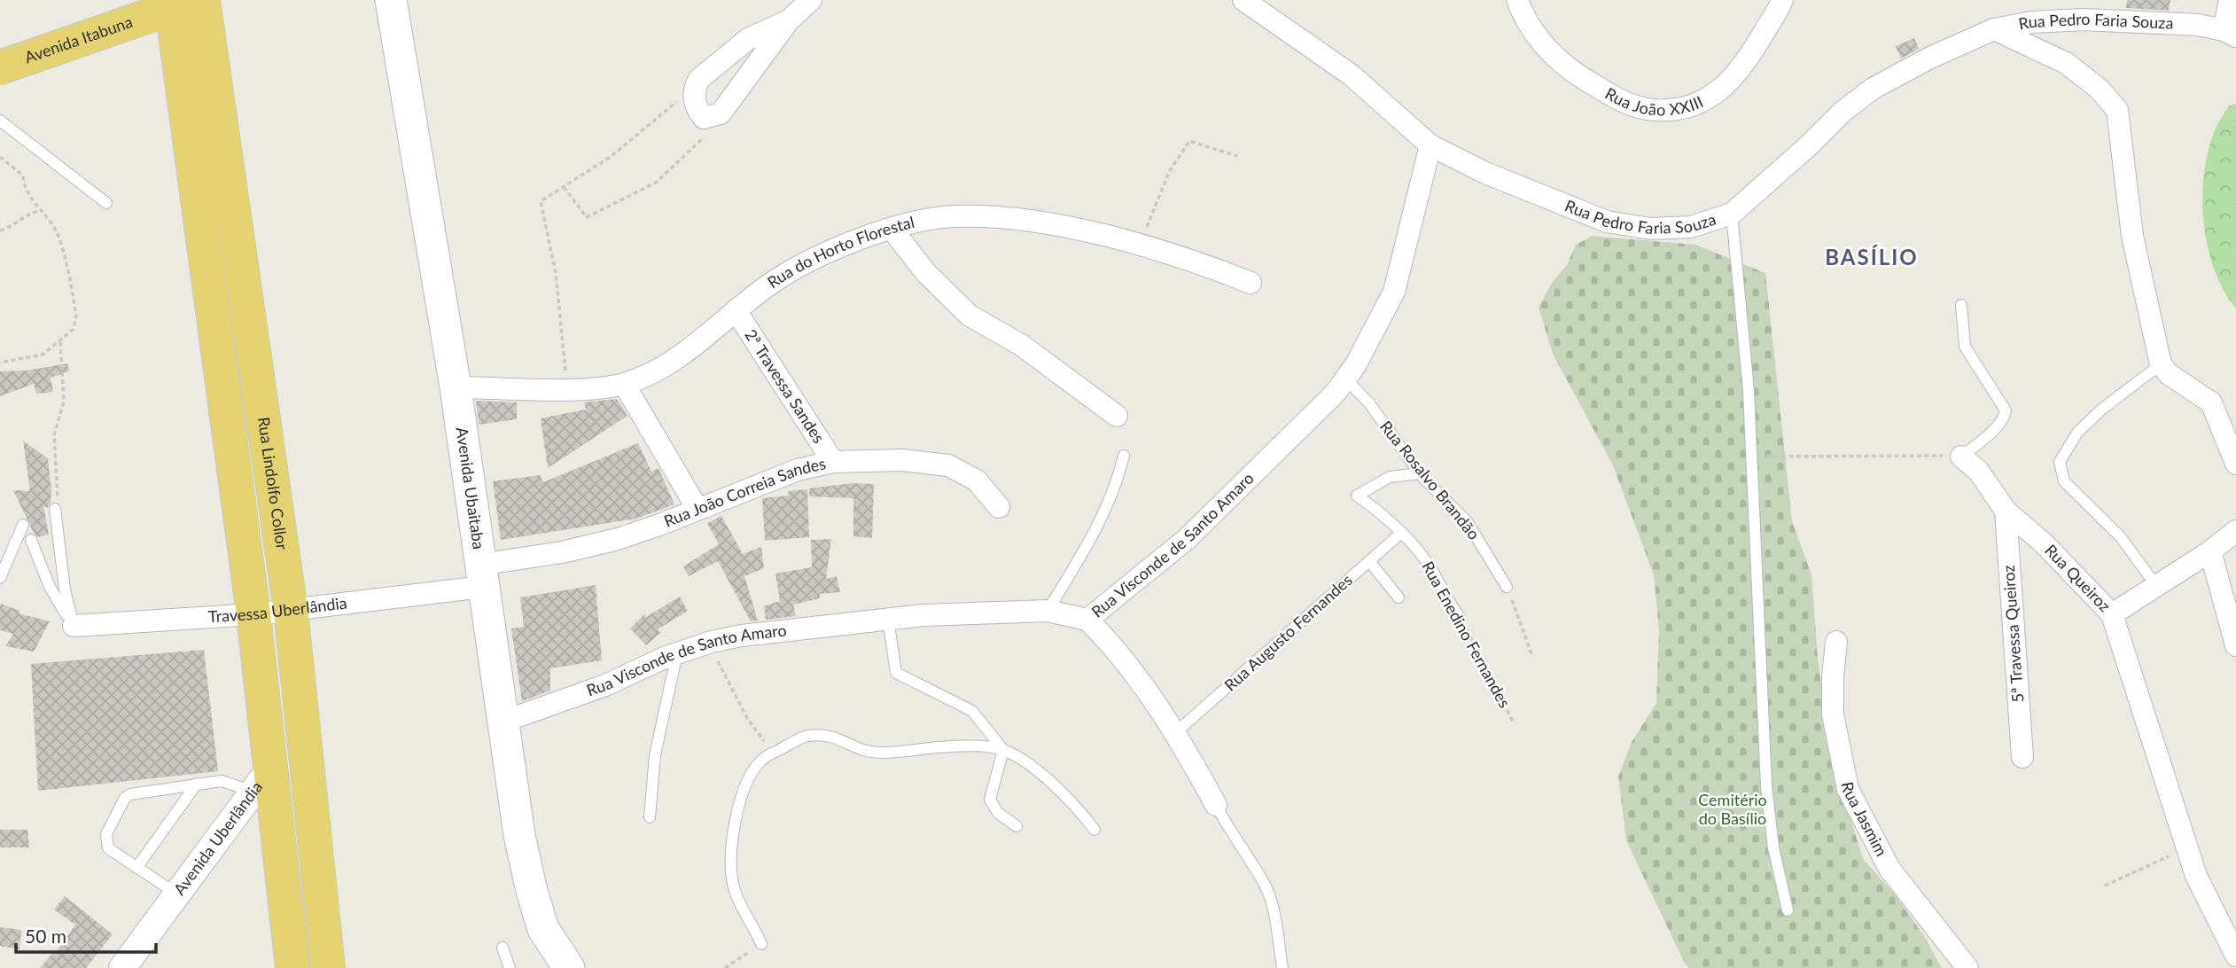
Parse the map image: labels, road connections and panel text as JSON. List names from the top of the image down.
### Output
{
  "streets": {
    "main road": ["Avenida Itabuna", "Rua Lindolfo Collor", "Avenida Ubaitaba"],
    "street": [
      "Rua Pedro Faria Souza",
      "Rua João XXIII",
      "Rua do Horto Florestal",
      "2ª Travessa Sandes",
      "Rua João Correia Sandes",
      "Rua Visconde de Santo Amaro",
      "Rua Queiroz",
      "Travessa Uberlândia",
      "5ª Travessa Queiroz",
      "Rua Jasmim",
      "Avenida Uberlândia"
    ],
    "lane": ["Rua Rosalvo Brandão", "Rua Augusto Fernandes", "Rua Enedino Fernandes"]
  },
  "crossings": [
    ["Rua Pedro Faria Souza", "Rua Visconde de Santo Amaro"],
    ["Avenida Itabuna", "Rua Lindolfo Collor"],
    ["Rua do Horto Florestal", "2ª Travessa Sandes"],
    ["Rua do Horto Florestal", "Avenida Ubaitaba"],
    ["2ª Travessa Sandes", "Rua João Correia Sandes"],
    ["Rua Rosalvo Brandão", "Rua Visconde de Santo Amaro"],
    ["Rua Rosalvo Brandão", "Rua Enedino Fernandes"],
    ["Rua Lindolfo Collor", "Travessa Uberlândia"],
    ["Avenida Ubaitaba", "Rua João Correia Sandes"],
    ["Avenida Ubaitaba", "Rua Visconde de Santo Amaro"],
    ["Avenida Ubaitaba", "Travessa Uberlândia"],
    ["Rua João Correia Sandes", "Travessa Uberlândia"],
    ["Rua Queiroz", "5ª Travessa Queiroz"],
    ["Rua Augusto Fernandes", "Rua Enedino Fernandes"]
  ],
  "districts": ["BASÍLIO"],
  "parks": ["Cemitério do Basílio"],
  "scale_bar": "50 m"
}
